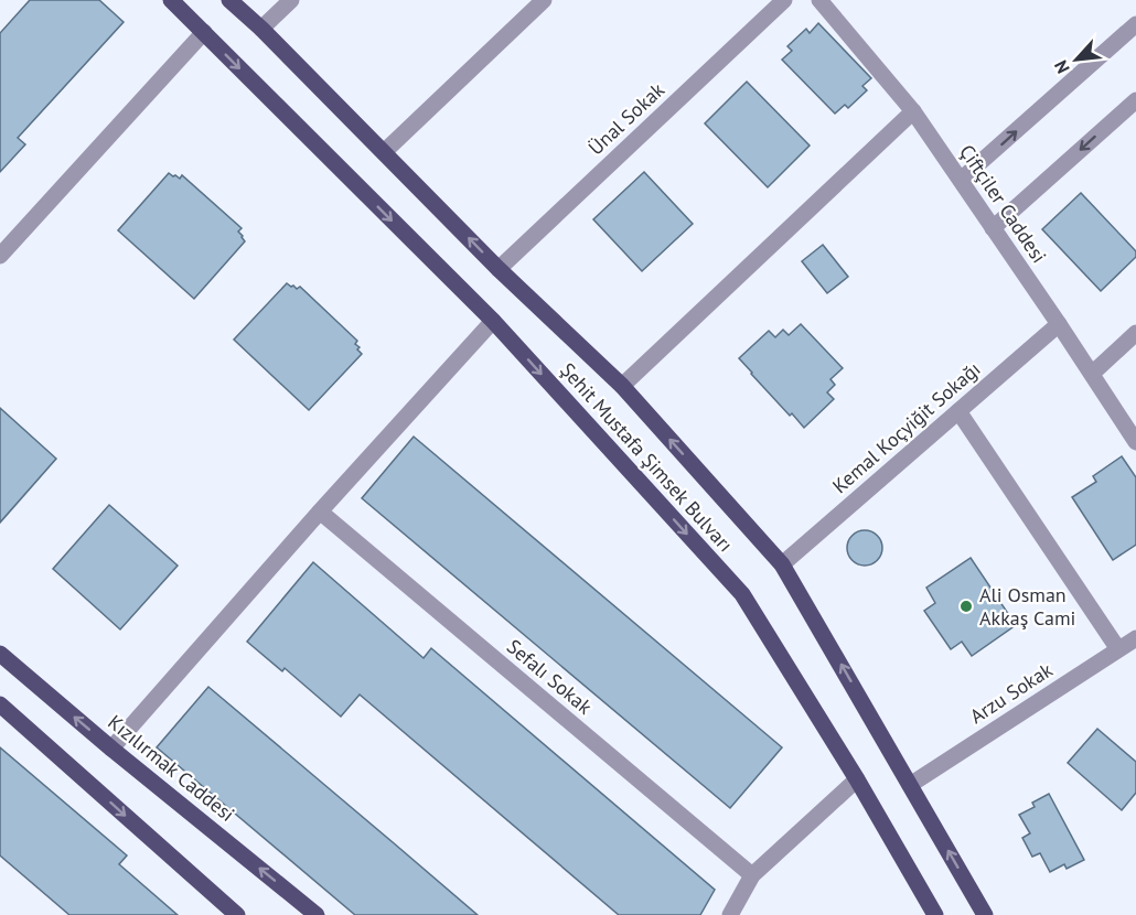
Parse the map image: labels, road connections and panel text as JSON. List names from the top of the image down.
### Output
{
  "streets": {
    "main road": ["Şehit Mustafa Şimsek Bulvarı", "Kızılırmak Caddesi"],
    "street": [
      "Ünal Sokak",
      "Çiftçiler Caddesi",
      "Kemal Koçyiğit Sokağı",
      "Sefalı Sokak",
      "Arzu Sokak"
    ]
  },
  "crossings": [
    ["Ünal Sokak", "Şehit Mustafa Şimsek Bulvarı"],
    ["Çiftçiler Caddesi", "Kemal Koçyiğit Sokağı"],
    ["Kemal Koçyiğit Sokağı", "Şehit Mustafa Şimsek Bulvarı"],
    ["Şehit Mustafa Şimsek Bulvarı", "Arzu Sokak"]
  ],
  "places": ["Ali Osman Akkaş Cami"],
  "north": "bottom left"
}
